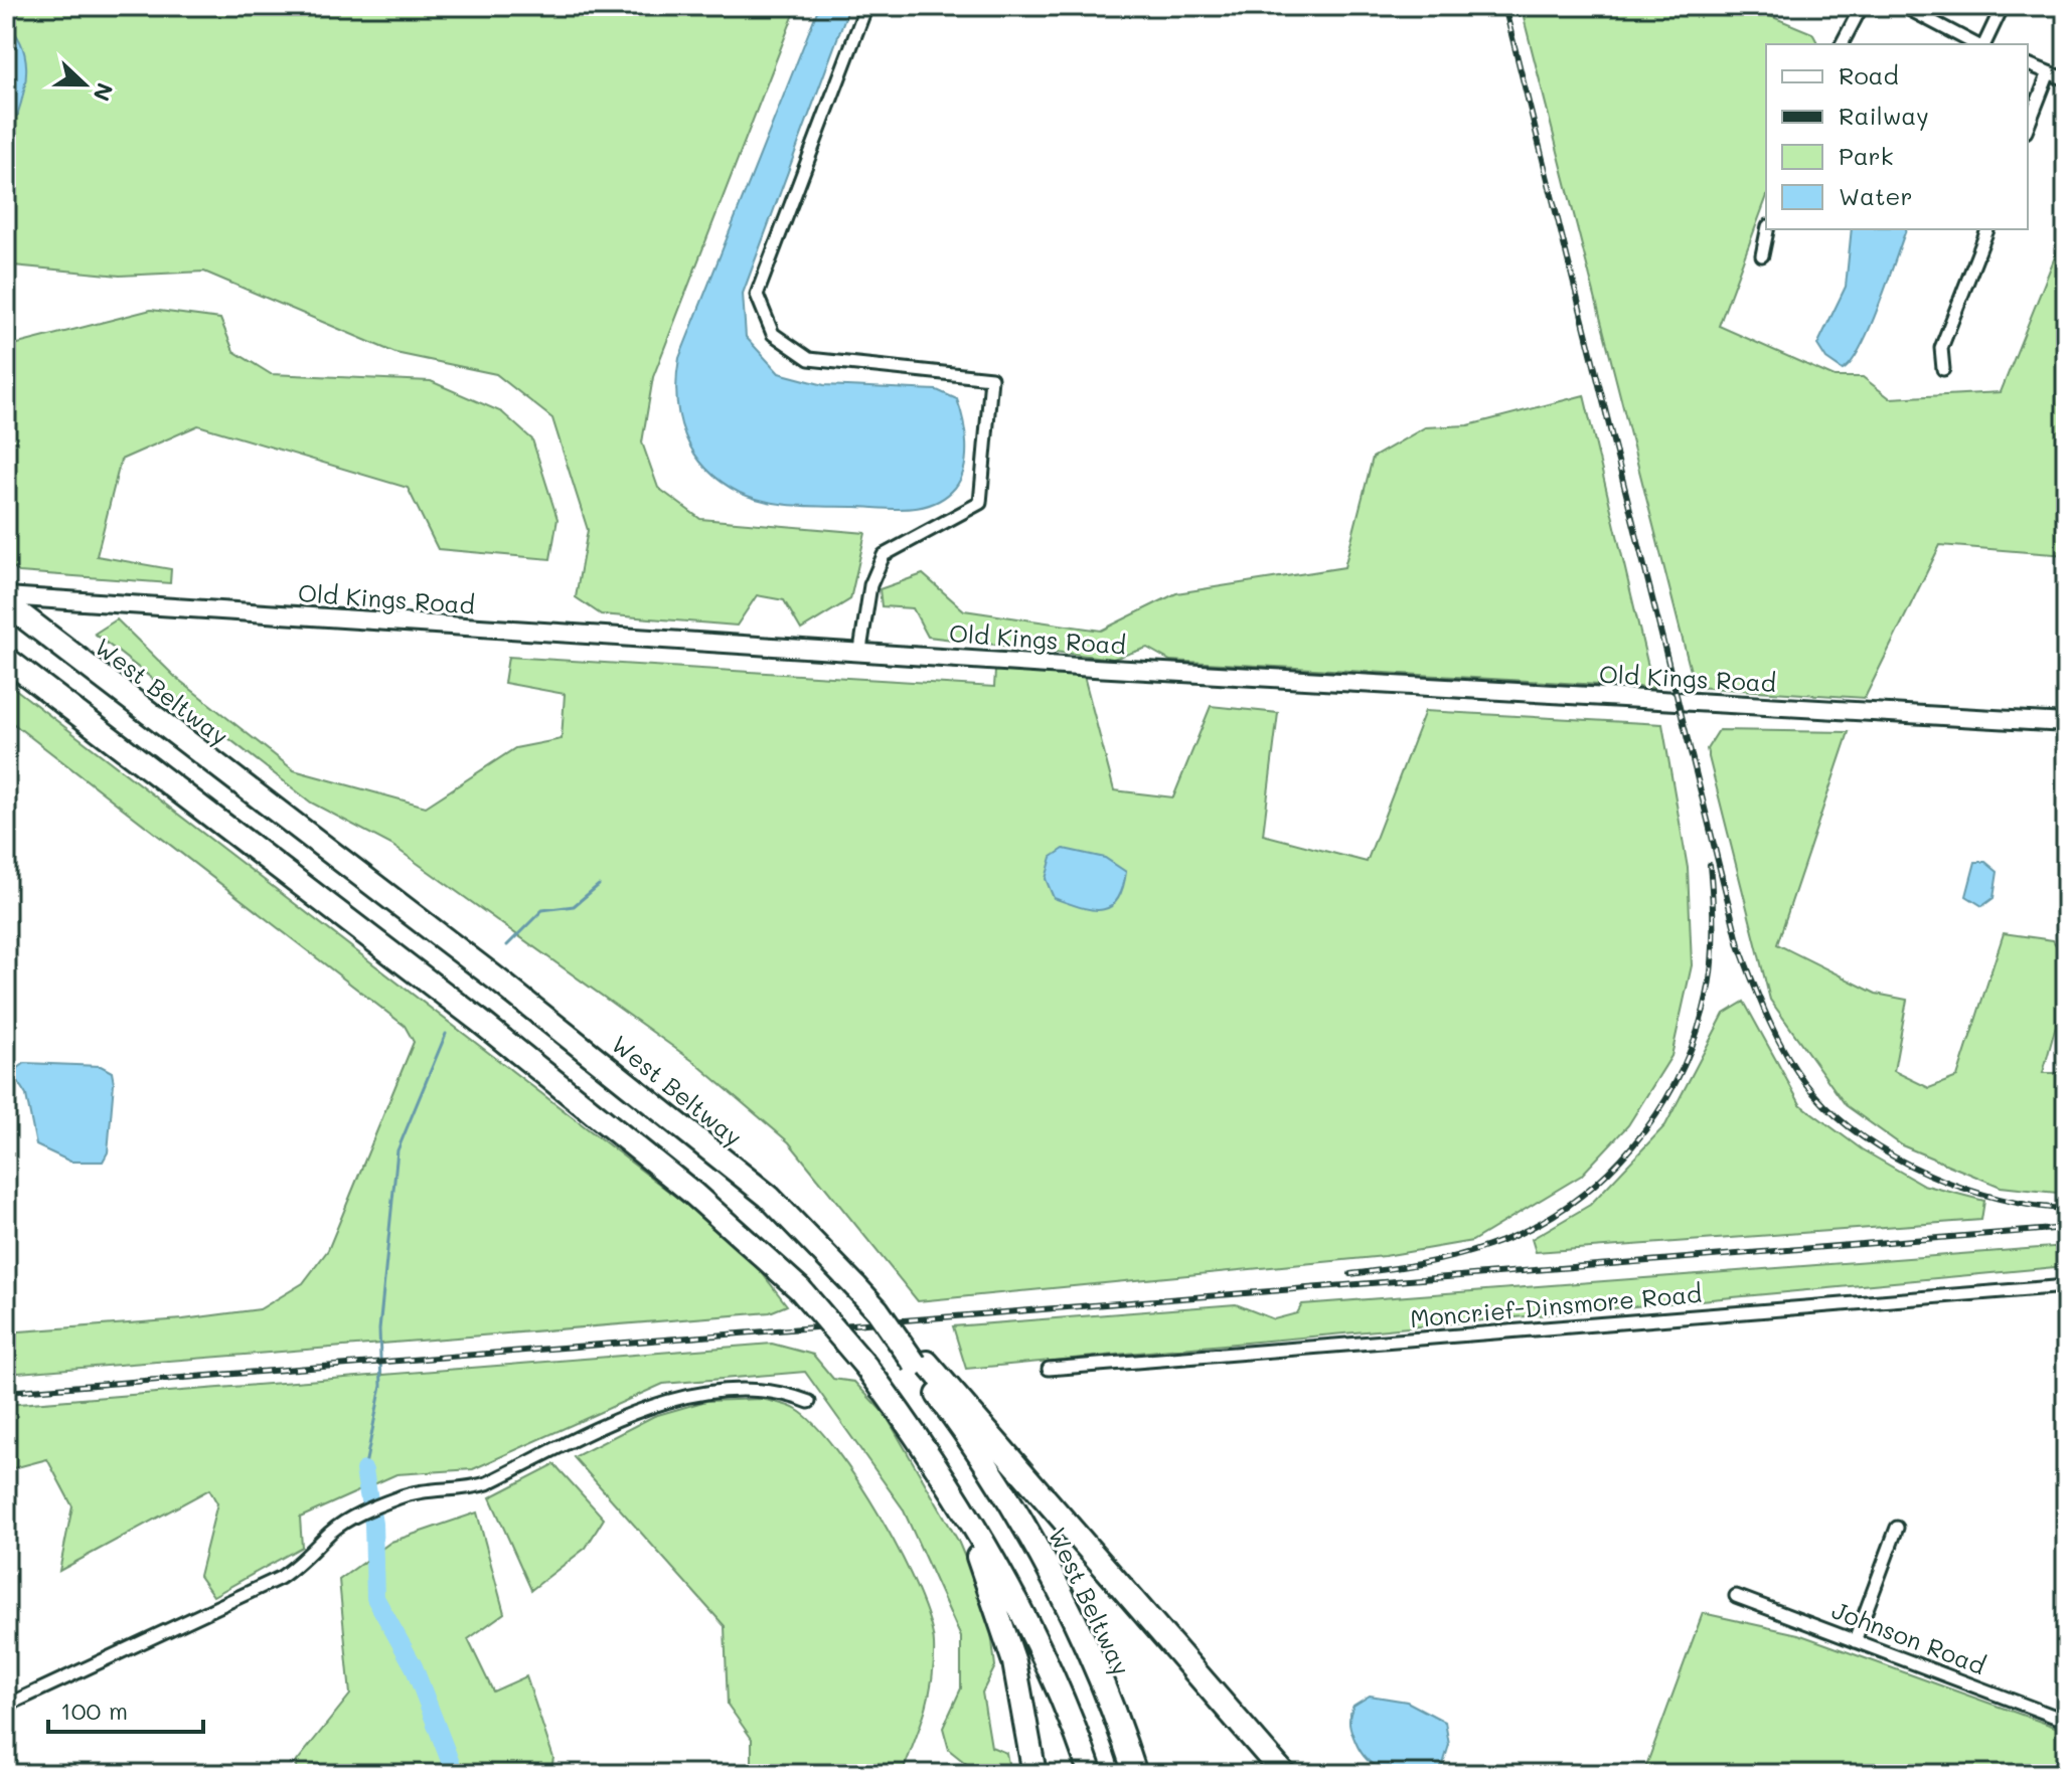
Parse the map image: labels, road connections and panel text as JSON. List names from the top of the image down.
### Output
{
  "streets": {
    "highway": ["West Beltway"],
    "street": ["Old Kings Road", "Moncrief-Dinsmore Road", "Johnson Road"]
  },
  "legend": [
    "Road",
    "Railway",
    "Park",
    "Water"
  ],
  "scale_bar": "100 m",
  "north": "right"
}
